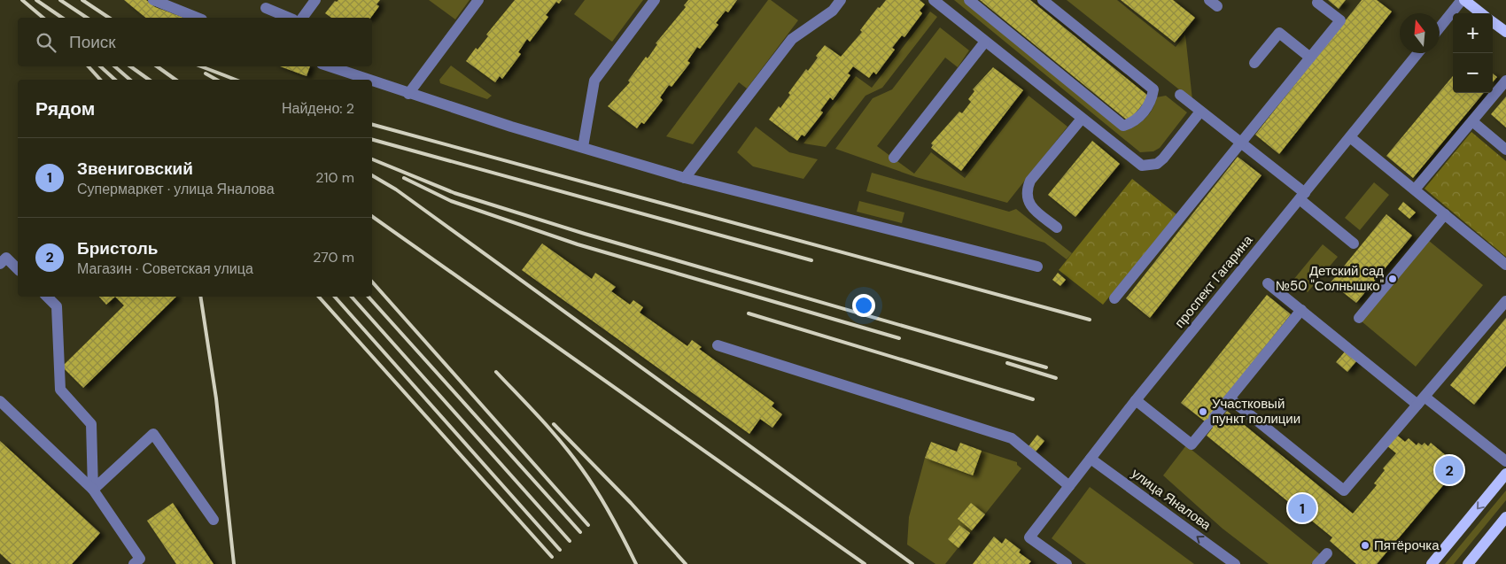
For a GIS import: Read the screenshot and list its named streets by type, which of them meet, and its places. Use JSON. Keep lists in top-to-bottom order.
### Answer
{
  "streets": {
    "street": ["проспект Гагарина", "улица Яналова"]
  },
  "crossings": [
    ["проспект Гагарина", "улица Яналова"]
  ],
  "one_way": ["улица Яналова"],
  "places": ["Детский сад №50 \"Солнышко\"", "Участковый пункт полиции", "Пятёрочка"],
  "north": "top",
  "page": {
    "map_buttons": ["+", "−"],
    "search": "Поиск",
    "heading": ["Рядом", "Найдено: 2"],
    "list": [
      {
        "mark": "1",
        "name": "Звениговский",
        "note": "Супермаркет · улица Яналова",
        "value": "210 m"
      },
      {
        "mark": "2",
        "name": "Бристоль",
        "note": "Магазин · Советская улица",
        "value": "270 m"
      }
    ],
    "pins": ["2", "1"]
  }
}
